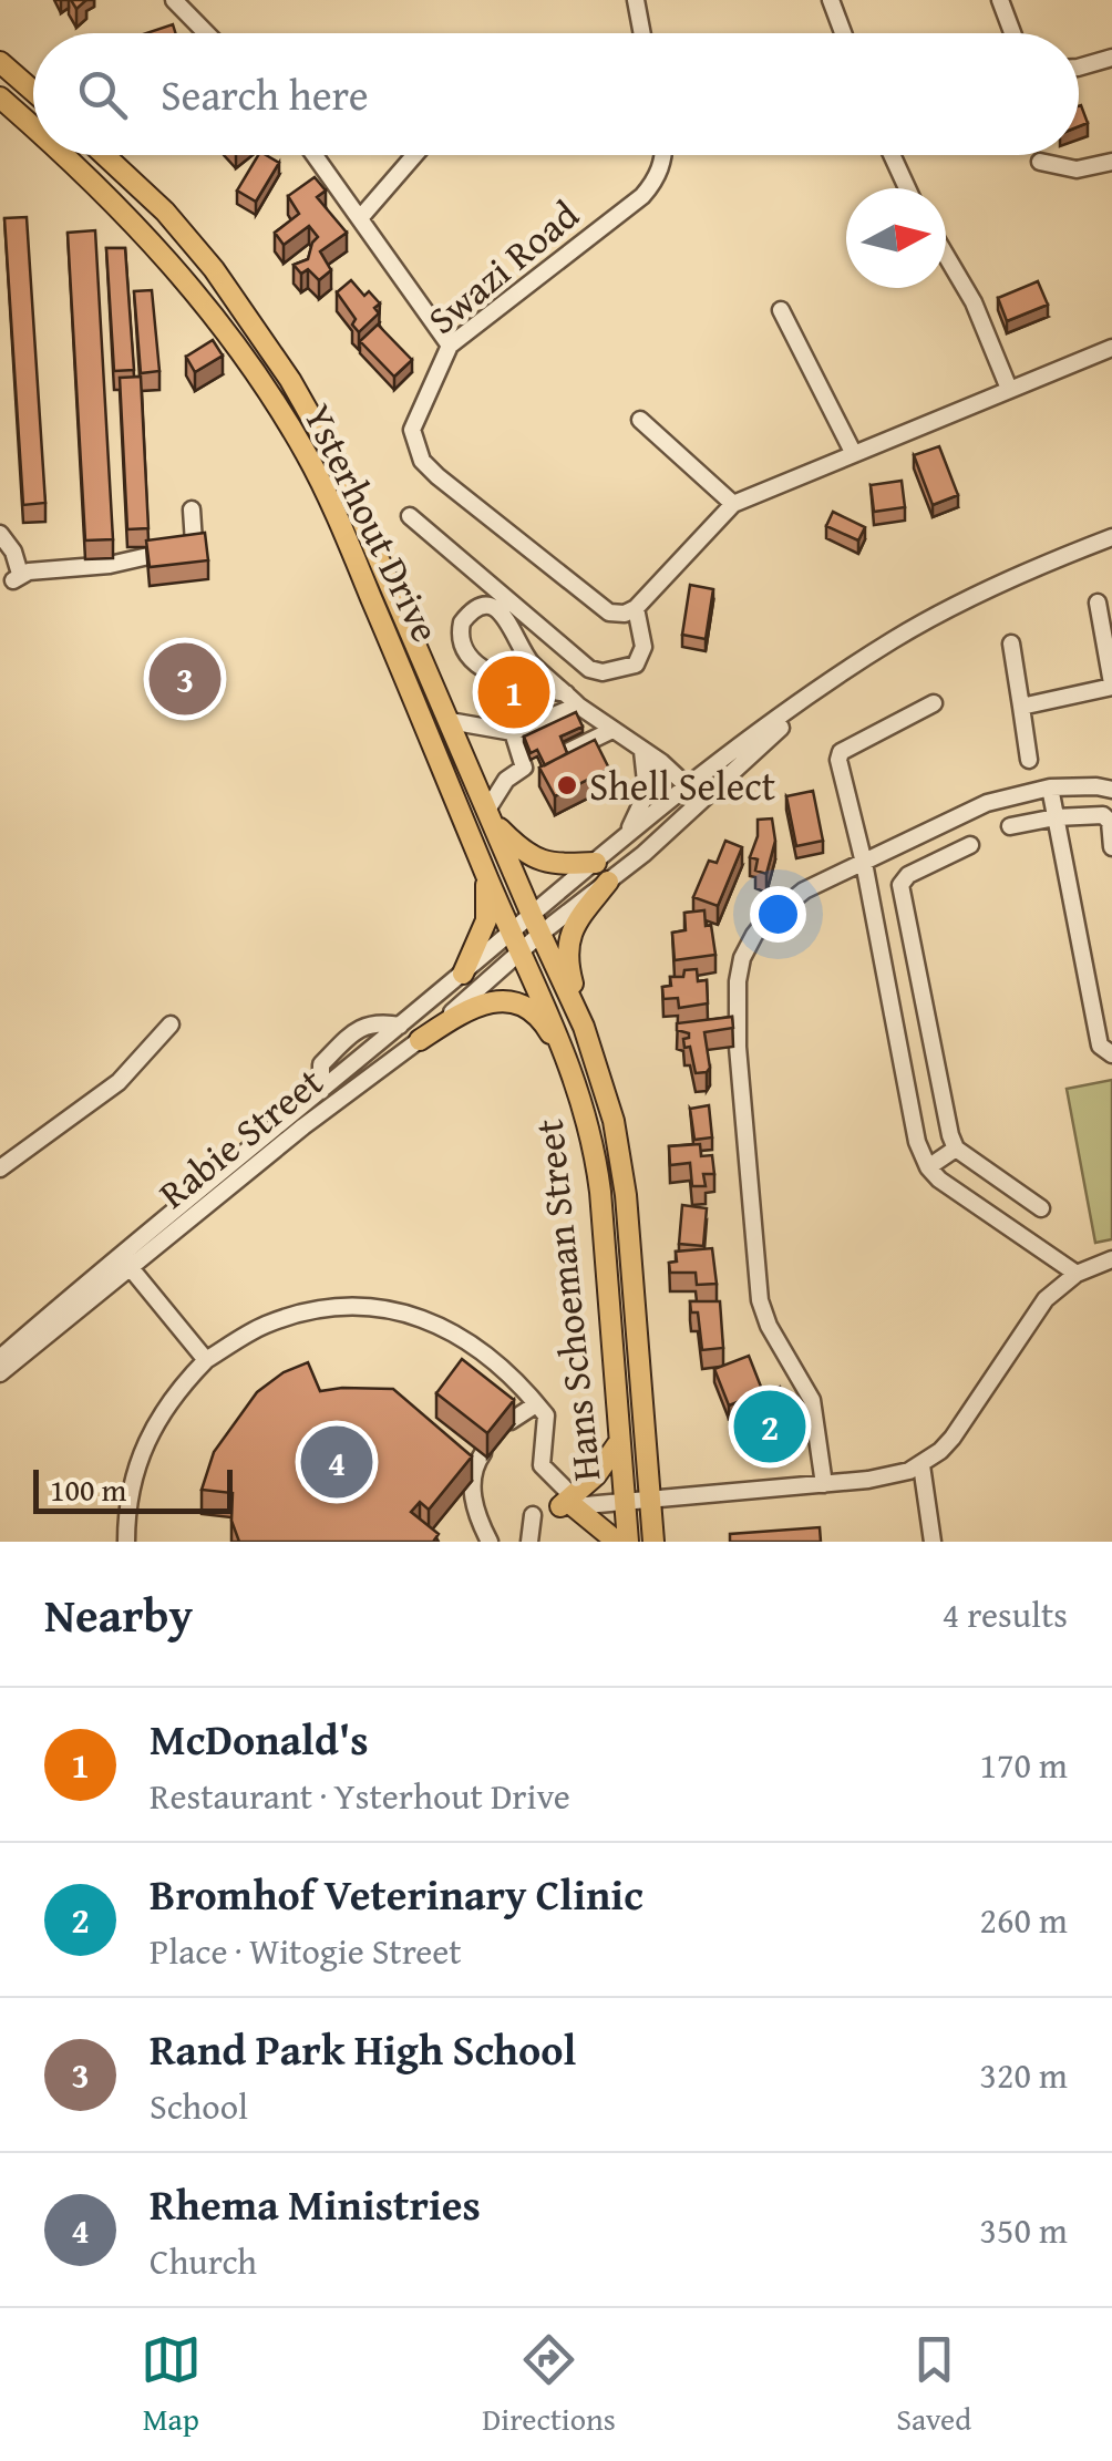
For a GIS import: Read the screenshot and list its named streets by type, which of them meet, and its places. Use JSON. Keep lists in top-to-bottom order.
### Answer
{
  "streets": {
    "main road": ["Ysterhout Drive", "Hans Schoeman Street"],
    "street": ["Swazi Road", "Rabie Street"]
  },
  "crossings": [
    ["Ysterhout Drive", "Rabie Street"],
    ["Ysterhout Drive", "Hans Schoeman Street"],
    ["Rabie Street", "Hans Schoeman Street"]
  ],
  "places": ["Shell Select"],
  "scale_bar": "100 m",
  "north": "right",
  "page": {
    "search": "Search here",
    "pins": [
      "3",
      "1",
      "2",
      "4"
    ],
    "scale": "100 m",
    "heading": ["Nearby", "4 results"],
    "list": [
      {
        "mark": "1",
        "name": "McDonald's",
        "note": "Restaurant · Ysterhout Drive",
        "value": "170 m"
      },
      {
        "mark": "2",
        "name": "Bromhof Veterinary Clinic",
        "note": "Place · Witogie Street",
        "value": "260 m"
      },
      {
        "mark": "3",
        "name": "Rand Park High School",
        "note": "School",
        "value": "320 m"
      },
      {
        "mark": "4",
        "name": "Rhema Ministries",
        "note": "Church",
        "value": "350 m"
      }
    ],
    "nav": ["Map", "Directions", "Saved"]
  }
}
